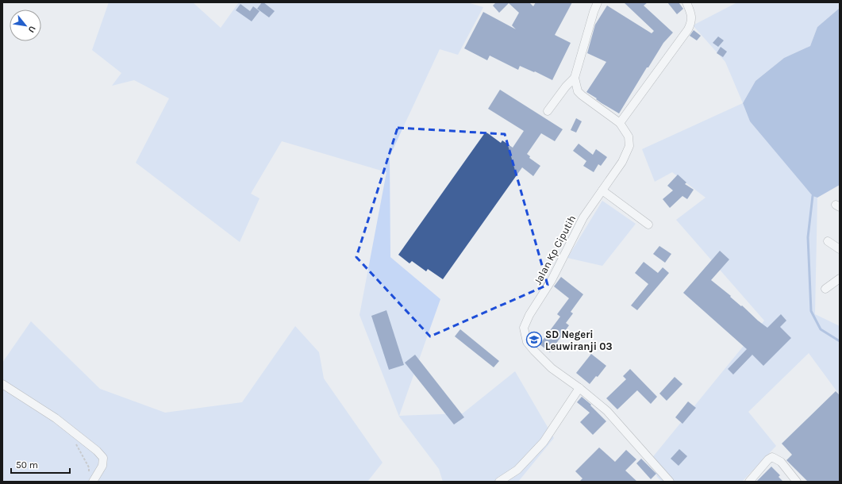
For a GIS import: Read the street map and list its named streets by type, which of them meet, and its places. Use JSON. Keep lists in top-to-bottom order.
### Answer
{
  "streets": {
    "street": ["Jalan Kp Ciputih"]
  },
  "places": {
    "school or university": ["SD Negeri Leuwiranji 03"]
  },
  "scale_bar": "50 m",
  "north": "bottom right"
}
